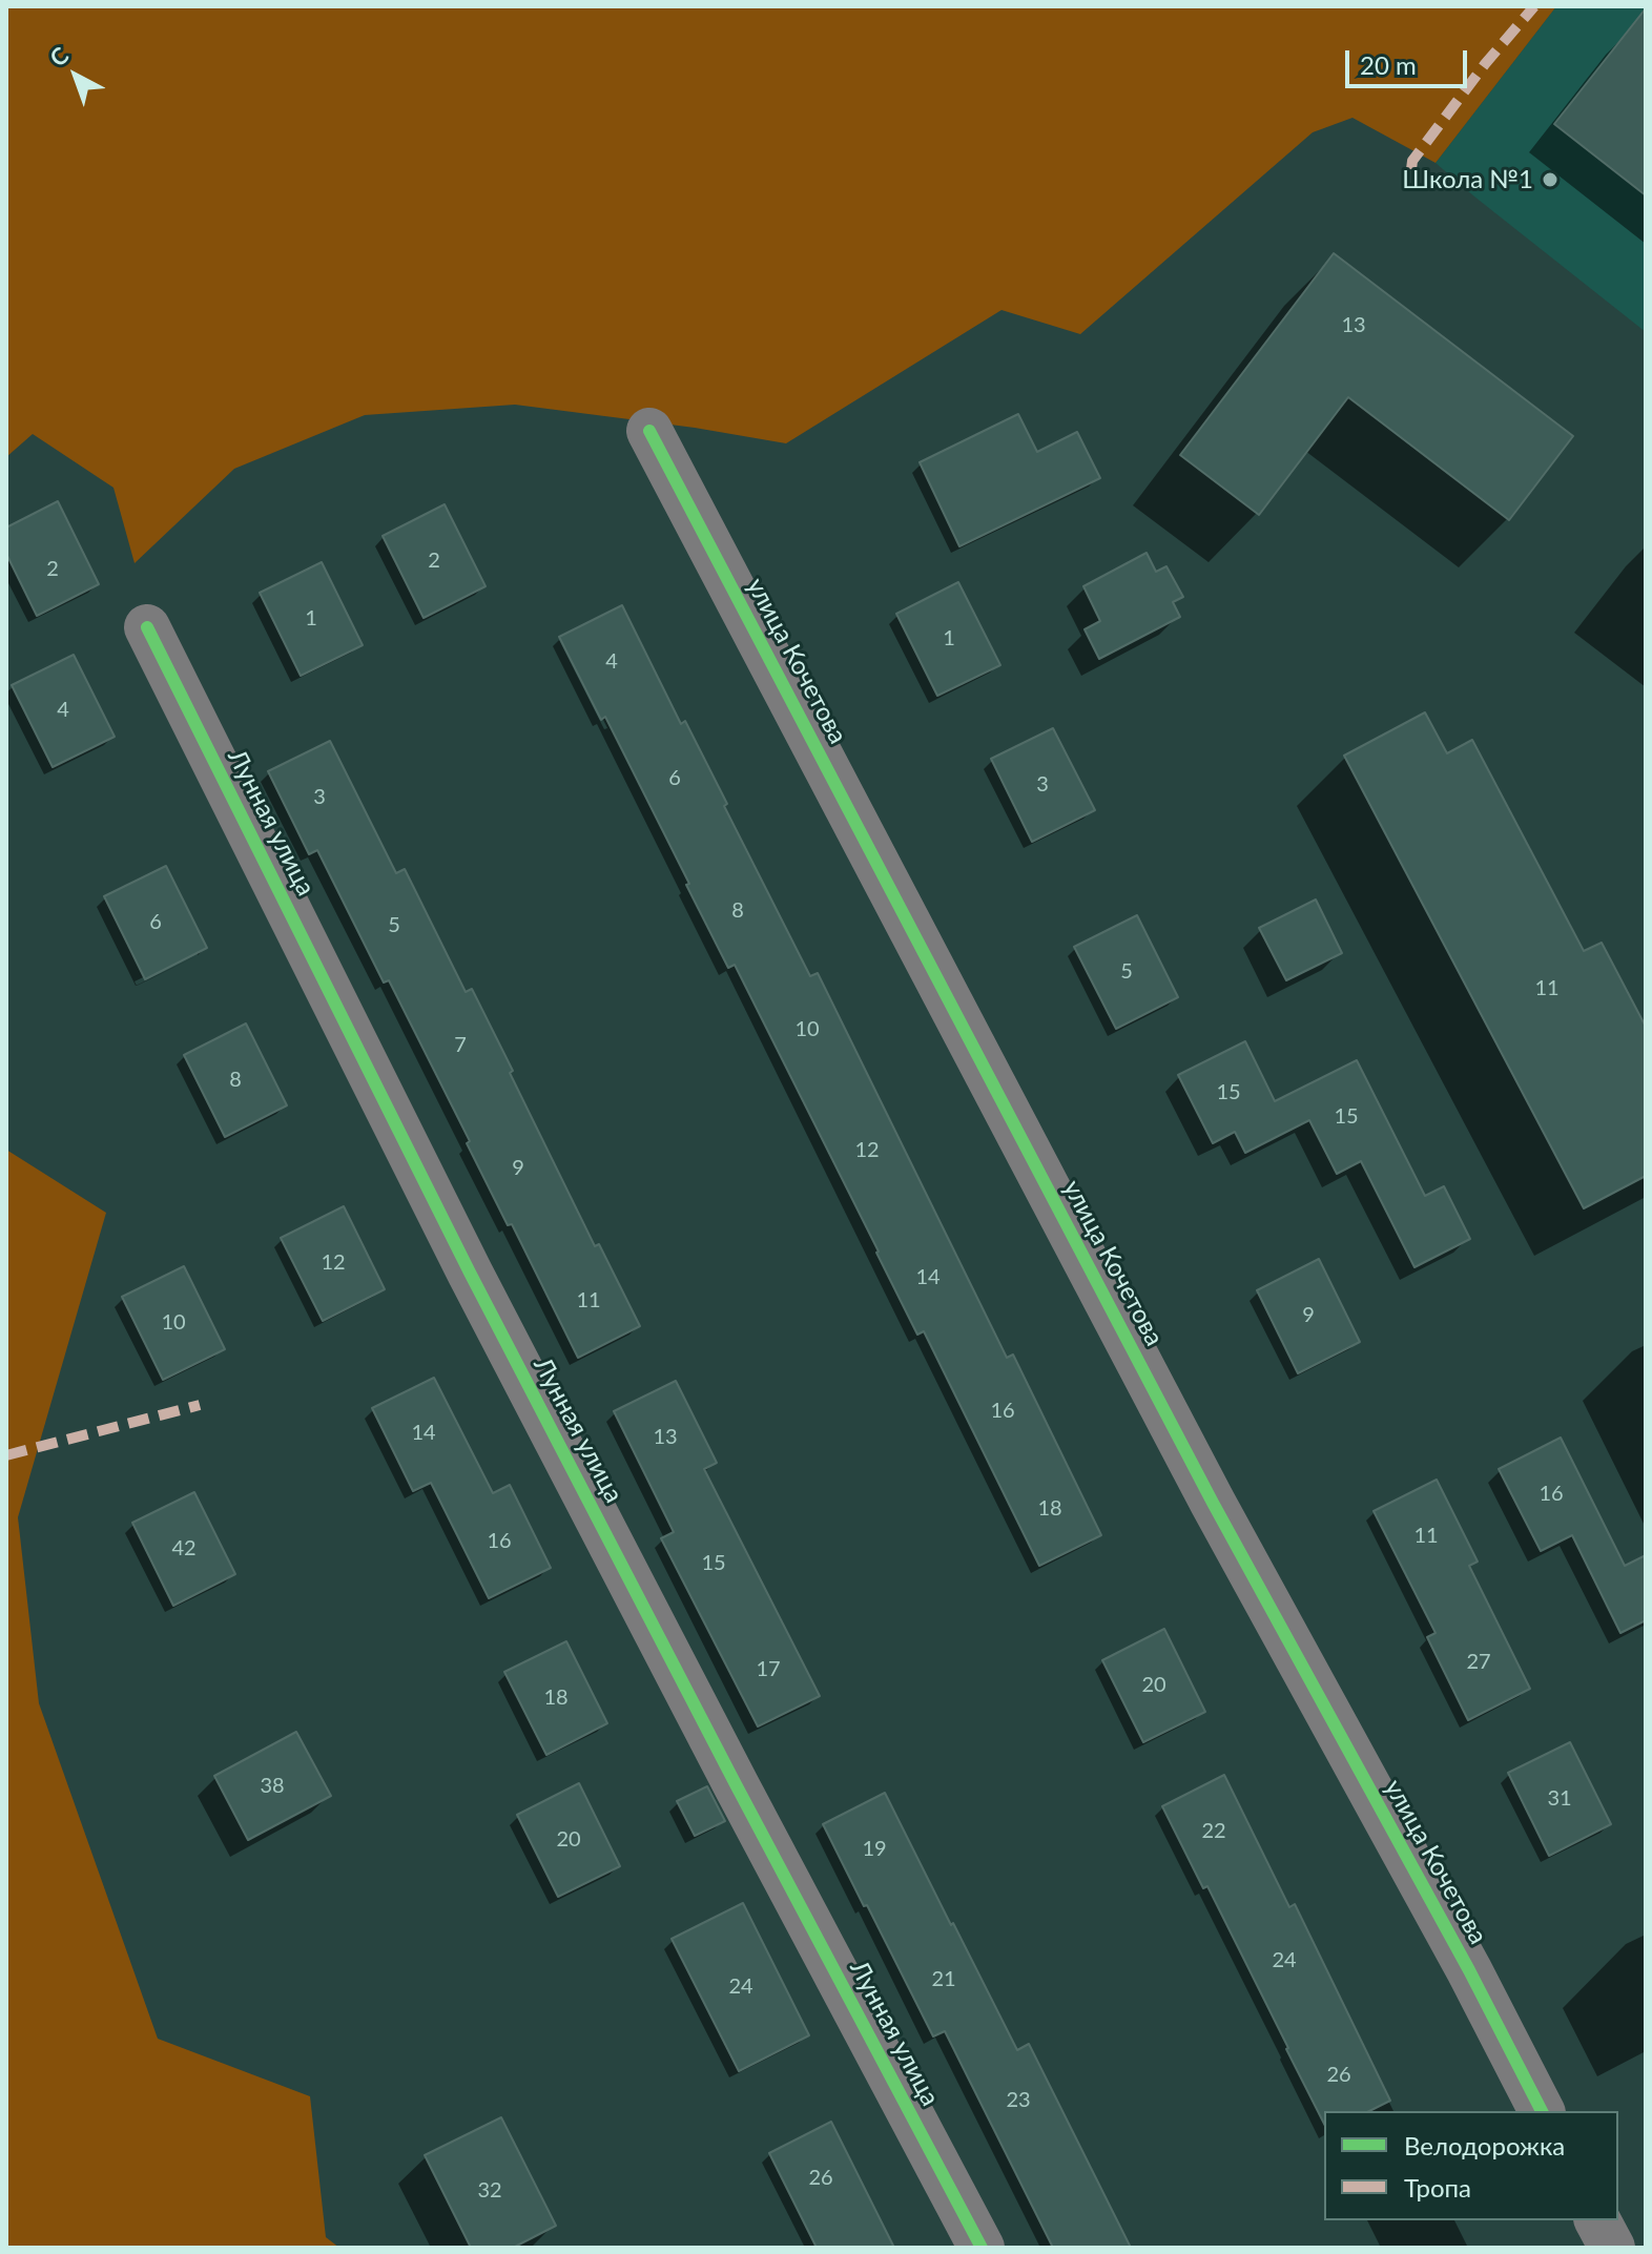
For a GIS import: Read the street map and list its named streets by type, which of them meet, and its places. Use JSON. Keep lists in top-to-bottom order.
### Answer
{
  "streets": {
    "street": ["улица Кочетова", "Лунная улица"]
  },
  "places": ["Школа №1"],
  "house_numbers": [
    "13",
    "2",
    "2",
    "1",
    "1",
    "4",
    "4",
    "6",
    "3",
    "3",
    "8",
    "6",
    "5",
    "5",
    "11",
    "10",
    "7",
    "8",
    "15",
    "15",
    "12",
    "9",
    "12",
    "14",
    "11",
    "9",
    "10",
    "16",
    "14",
    "13",
    "16",
    "18",
    "11",
    "16",
    "42",
    "15",
    "27",
    "17",
    "20",
    "18",
    "38",
    "31",
    "22",
    "20",
    "19",
    "24",
    "21",
    "24",
    "26",
    "23",
    "26",
    "32"
  ],
  "legend": ["Велодорожка", "Тропа"],
  "scale_bar": "20 m",
  "north": "top left"
}
